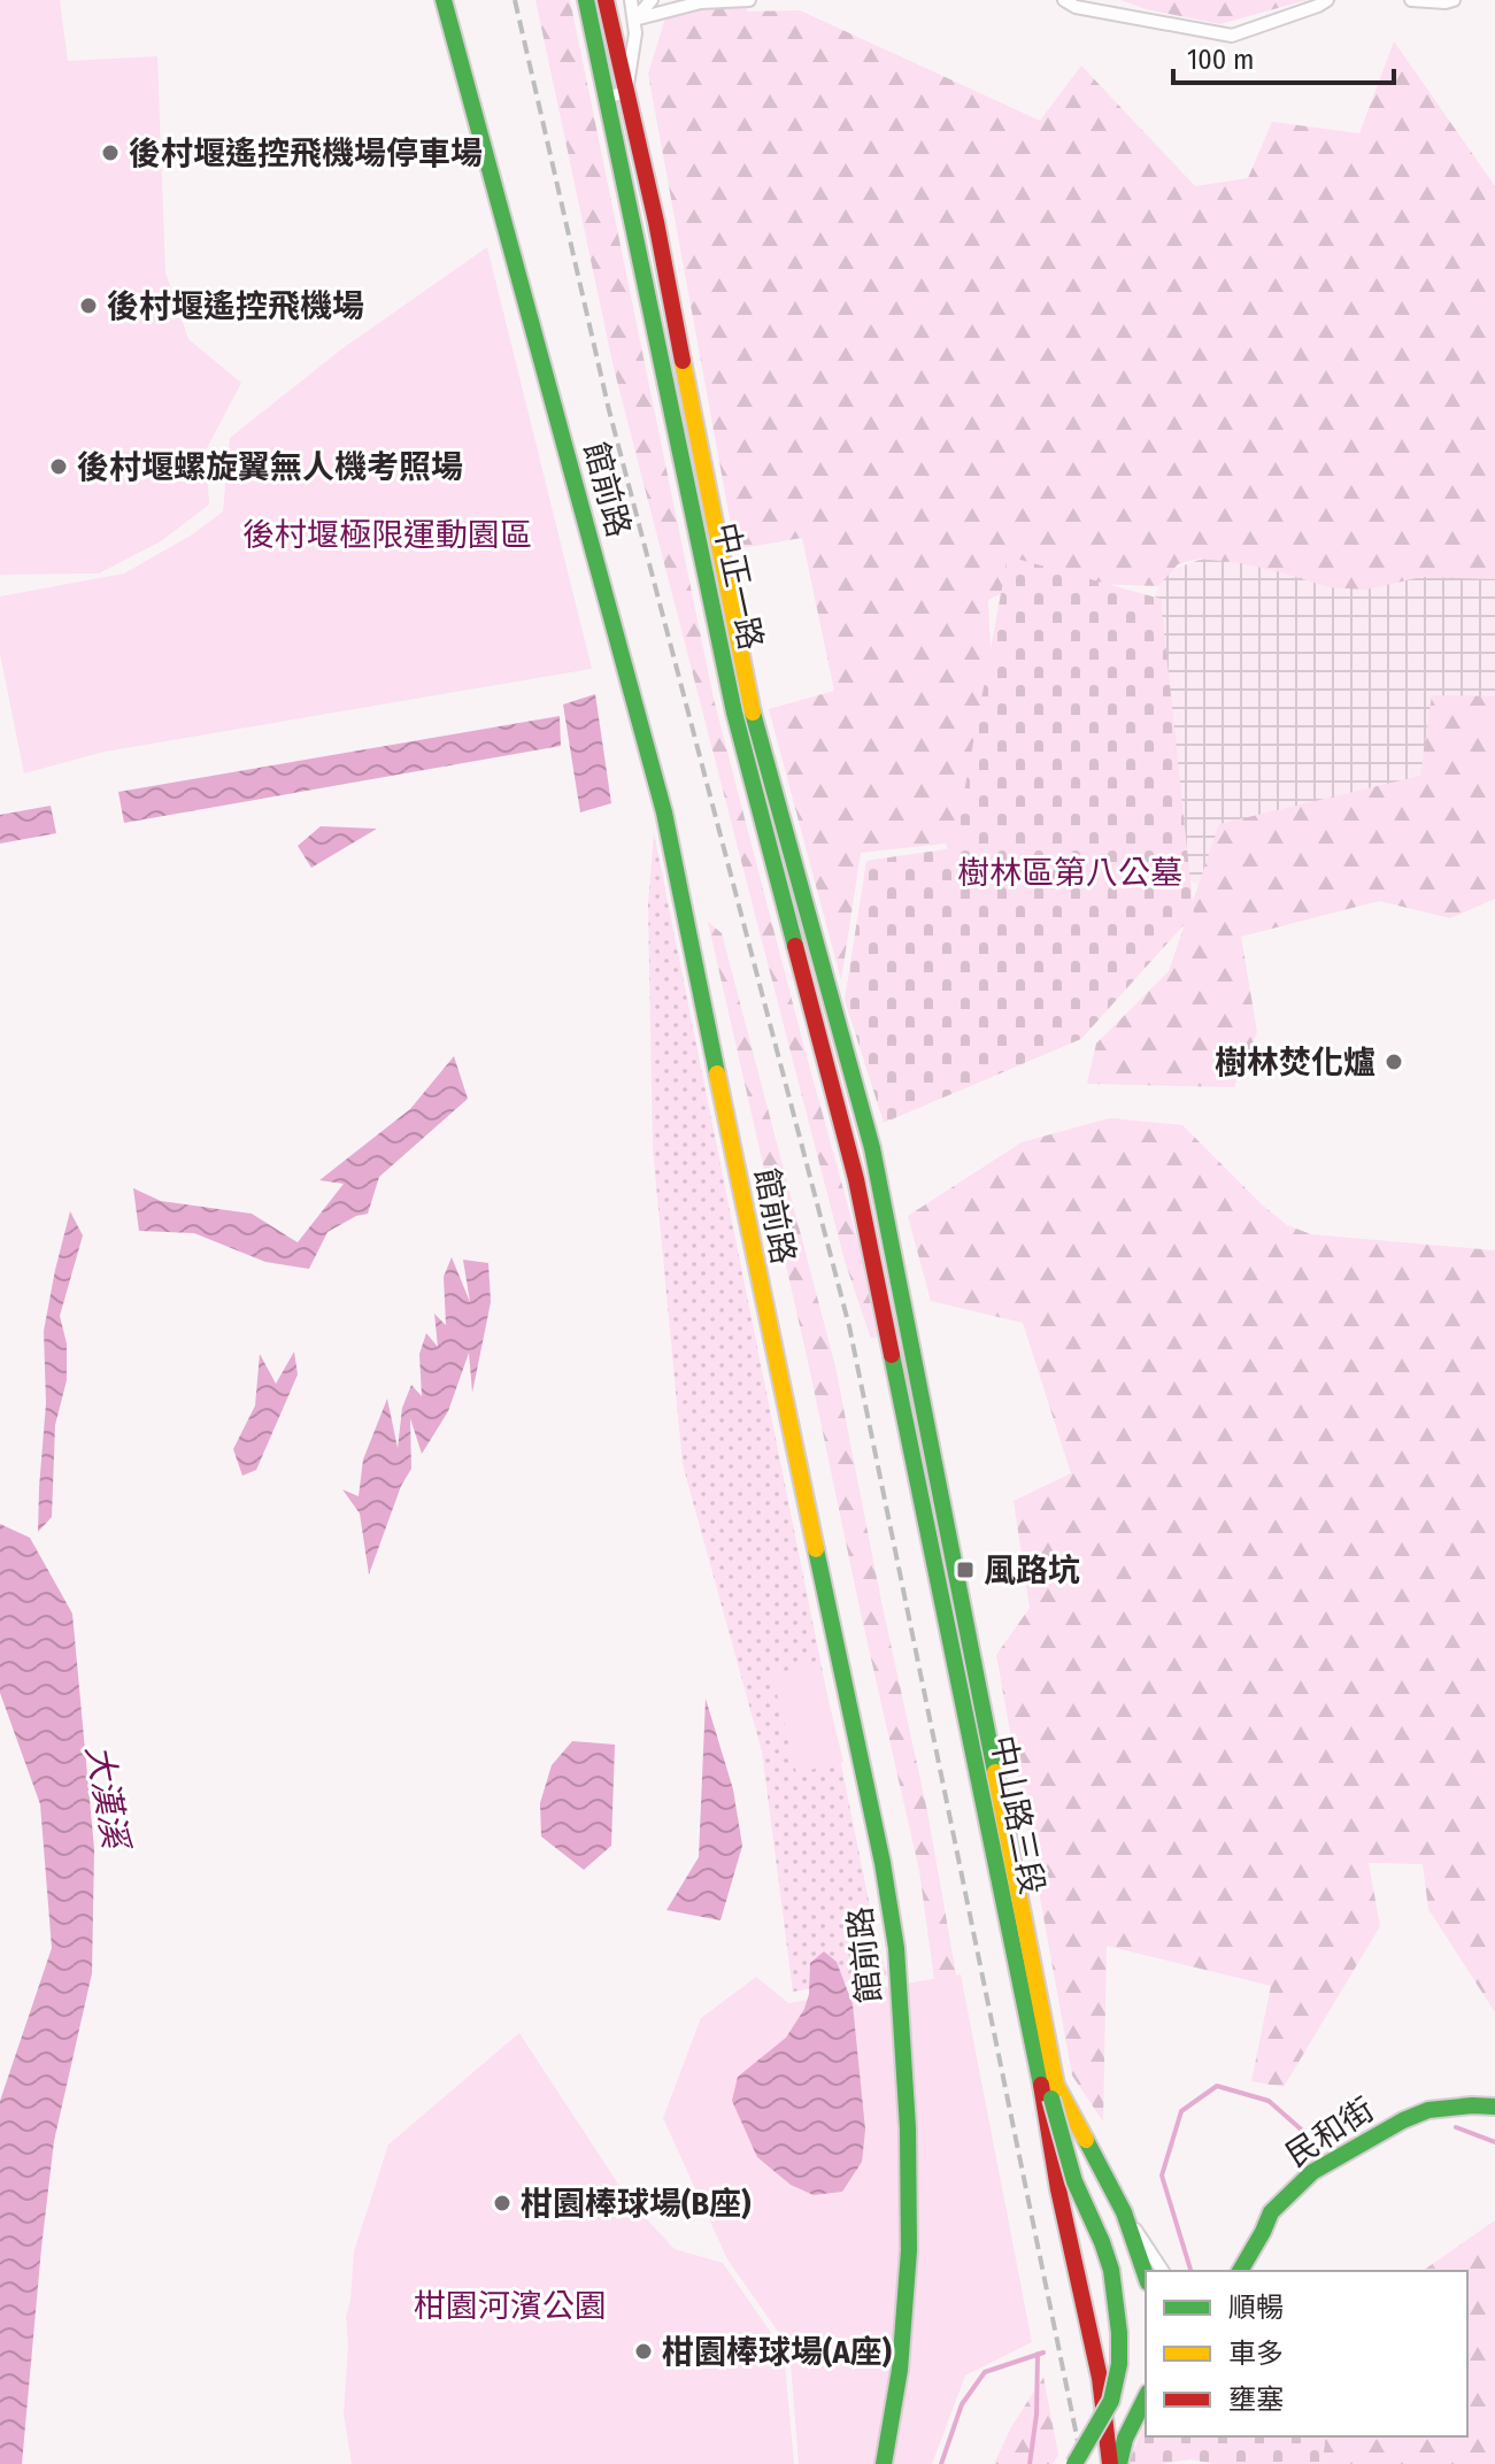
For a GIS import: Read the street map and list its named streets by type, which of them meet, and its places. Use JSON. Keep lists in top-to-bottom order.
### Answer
{
  "streets": {
    "main road": [
      "館前路",
      "中正一路",
      "中山路三段",
      "民和街"
    ]
  },
  "crossings": [
    ["中正一路", "中山路三段"]
  ],
  "water": ["大漢溪"],
  "parks": ["後村堰極限運動園區", "樹林區第八公墓", "柑園河濱公園"],
  "places": {
    "other": [
      "後村堰遙控飛機場停車場",
      "後村堰遙控飛機場",
      "後村堰螺旋翼無人機考照場",
      "樹林焚化爐",
      "柑園棒球場(B座)",
      "柑園棒球場(A座)"
    ],
    "transit": ["風路坑"]
  },
  "legend": ["順暢", "車多", "壅塞"],
  "scale_bar": "100 m"
}
